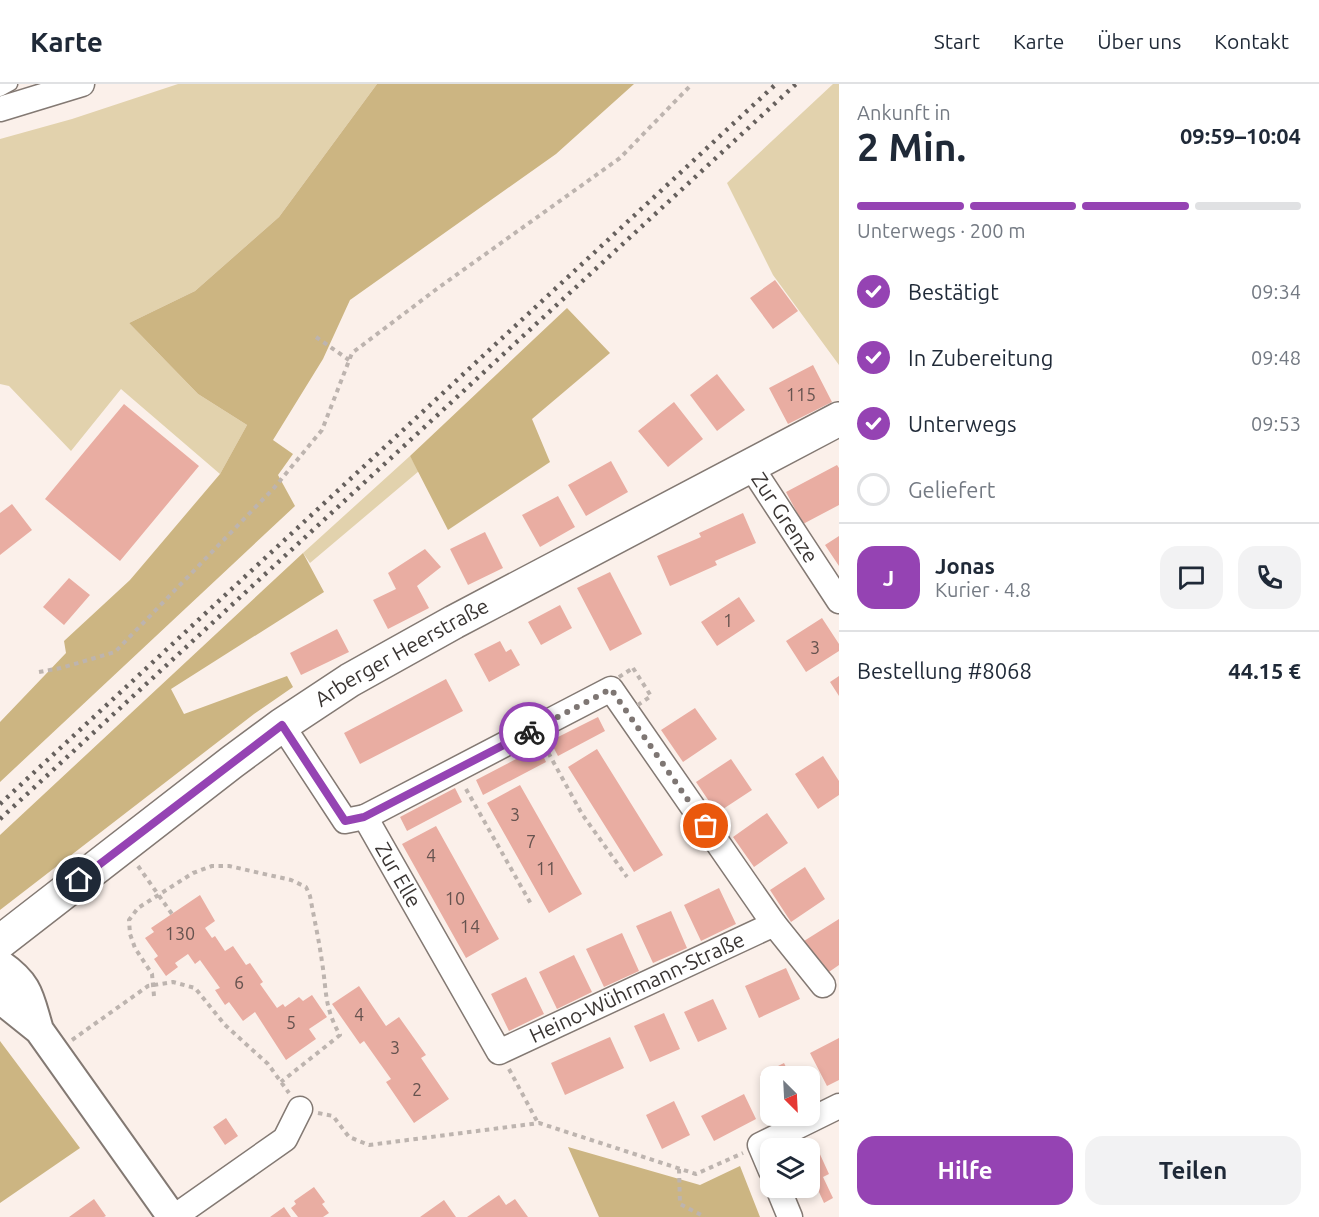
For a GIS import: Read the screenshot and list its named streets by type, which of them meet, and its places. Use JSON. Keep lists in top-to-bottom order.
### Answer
{
  "streets": {
    "main road": ["Arberger Heerstraße"],
    "street": ["Zur Grenze", "Zur Elle", "Heino-Wührmann-Straße"]
  },
  "crossings": [
    ["Zur Grenze", "Arberger Heerstraße"],
    ["Zur Elle", "Heino-Wührmann-Straße"]
  ],
  "house_numbers": [
    "115",
    "1",
    "3",
    "3",
    "7",
    "4",
    "11",
    "10",
    "14",
    "130",
    "6",
    "4",
    "5",
    "3",
    "2"
  ],
  "north": "bottom right",
  "page": {
    "header": "Karte",
    "nav": [
      "Start",
      "Karte",
      "Über uns",
      "Kontakt"
    ],
    "heading": ["2 Min.", "Ankunft in", "09:59–10:04"],
    "panel": [
      "Jonas",
      "Kurier · 4.8",
      "Bestellung #8068",
      "44.15 €"
    ],
    "bar": "Unterwegs · 200 m",
    "list": [
      ["Bestätigt", "09:34"],
      ["In Zubereitung", "09:48"],
      ["Unterwegs", "09:53"],
      "Geliefert"
    ],
    "round": "J",
    "buttons": ["Hilfe", "Teilen"]
  }
}
